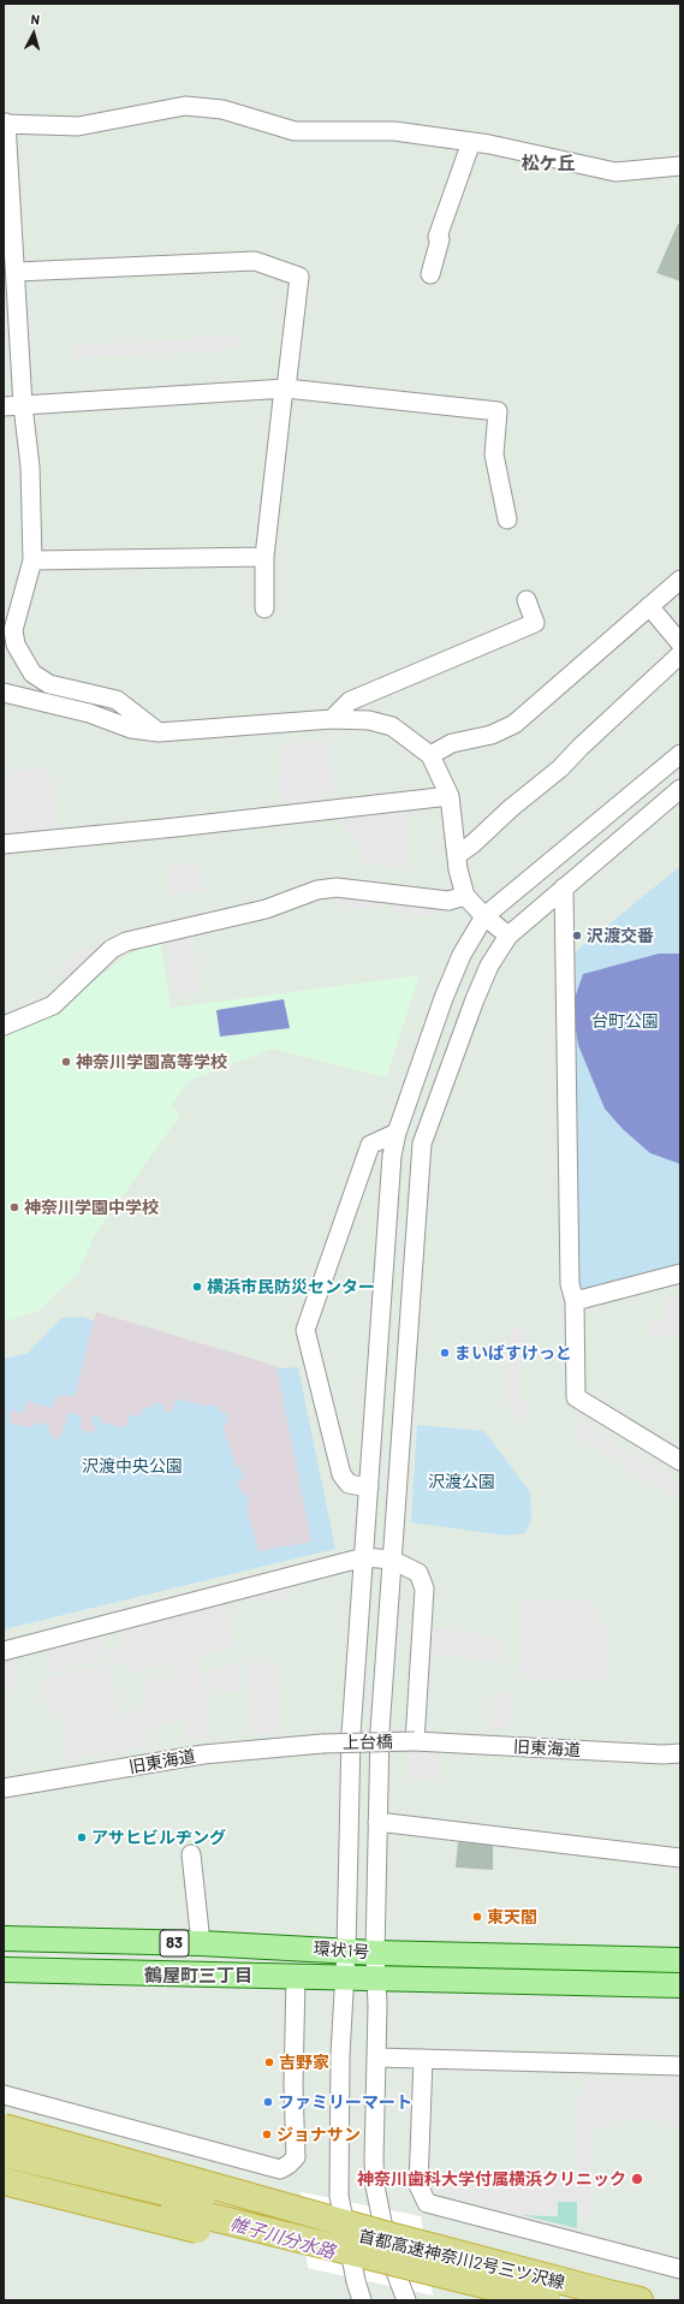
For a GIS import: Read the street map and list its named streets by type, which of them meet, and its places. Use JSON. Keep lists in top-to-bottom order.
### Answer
{
  "streets": {
    "highway": ["首都高速神奈川2号三ツ沢線"],
    "main road": ["83", "環状1号"],
    "street": ["上台橋", "旧東海道"]
  },
  "crossings": [
    ["上台橋", "旧東海道"]
  ],
  "districts": ["松ケ丘", "鶴屋町三丁目"],
  "water": ["帷子川分水路"],
  "parks": ["台町公園", "沢渡中央公園", "沢渡公園"],
  "places": [
    "沢渡交番",
    "神奈川学園高等学校",
    "神奈川学園中学校",
    "横浜市民防災センター",
    "まいばすけっと",
    "アサヒビルヂング",
    "東天閣",
    "吉野家",
    "ファミリーマート",
    "ジョナサン",
    "神奈川歯科大学付属横浜クリニック"
  ],
  "north": "top"
}
